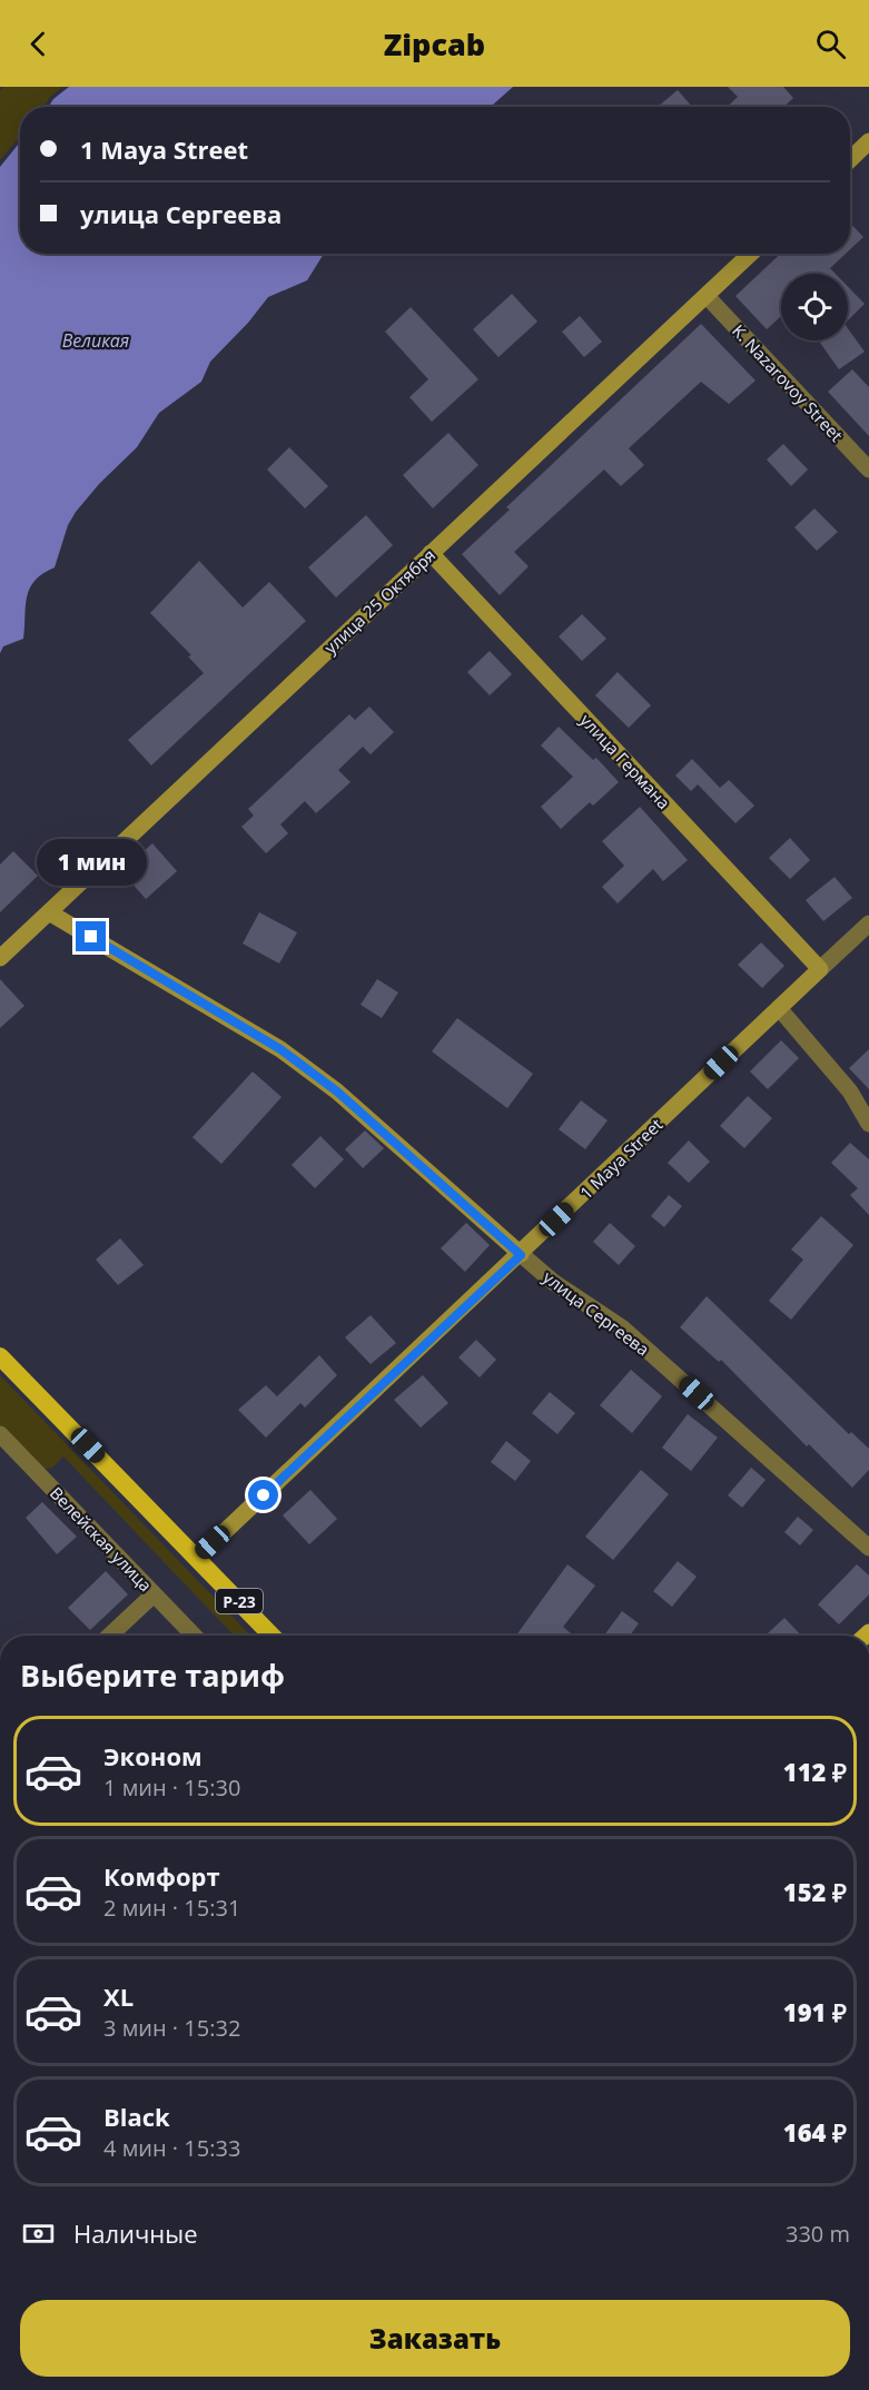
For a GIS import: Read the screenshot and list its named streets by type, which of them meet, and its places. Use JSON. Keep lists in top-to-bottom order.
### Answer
{
  "streets": {
    "highway": ["Р-23"],
    "main road": [
      "улица 25 Октября",
      "улица Германа",
      "1 Maya Street",
      "улица Сергеева"
    ],
    "street": ["K. Nazarovoy Street", "Велейская улица"]
  },
  "crossings": [
    ["K. Nazarovoy Street", "улица 25 Октября"],
    ["улица 25 Октября", "улица Германа"],
    ["улица 25 Октября", "улица Сергеева"],
    ["улица Германа", "1 Maya Street"],
    ["1 Maya Street", "улица Сергеева"],
    ["1 Maya Street", "Р-23"]
  ],
  "water": ["Великая"],
  "page": {
    "header": "Zipcab",
    "banner": ["1 Maya Street", "улица Сергеева"],
    "bubble": "1 мин",
    "heading": "Выберите тариф",
    "list": [
      {
        "name": "Эконом",
        "note": "1 мин · 15:30",
        "value": "112 ₽"
      },
      {
        "name": "Комфорт",
        "note": "2 мин · 15:31",
        "value": "152 ₽"
      },
      {
        "name": "XL",
        "note": "3 мин · 15:32",
        "value": "191 ₽"
      },
      {
        "name": "Black",
        "note": "4 мин · 15:33",
        "value": "164 ₽"
      }
    ],
    "pay": ["Наличные", "330 m"],
    "buttons": "Заказать"
  }
}
